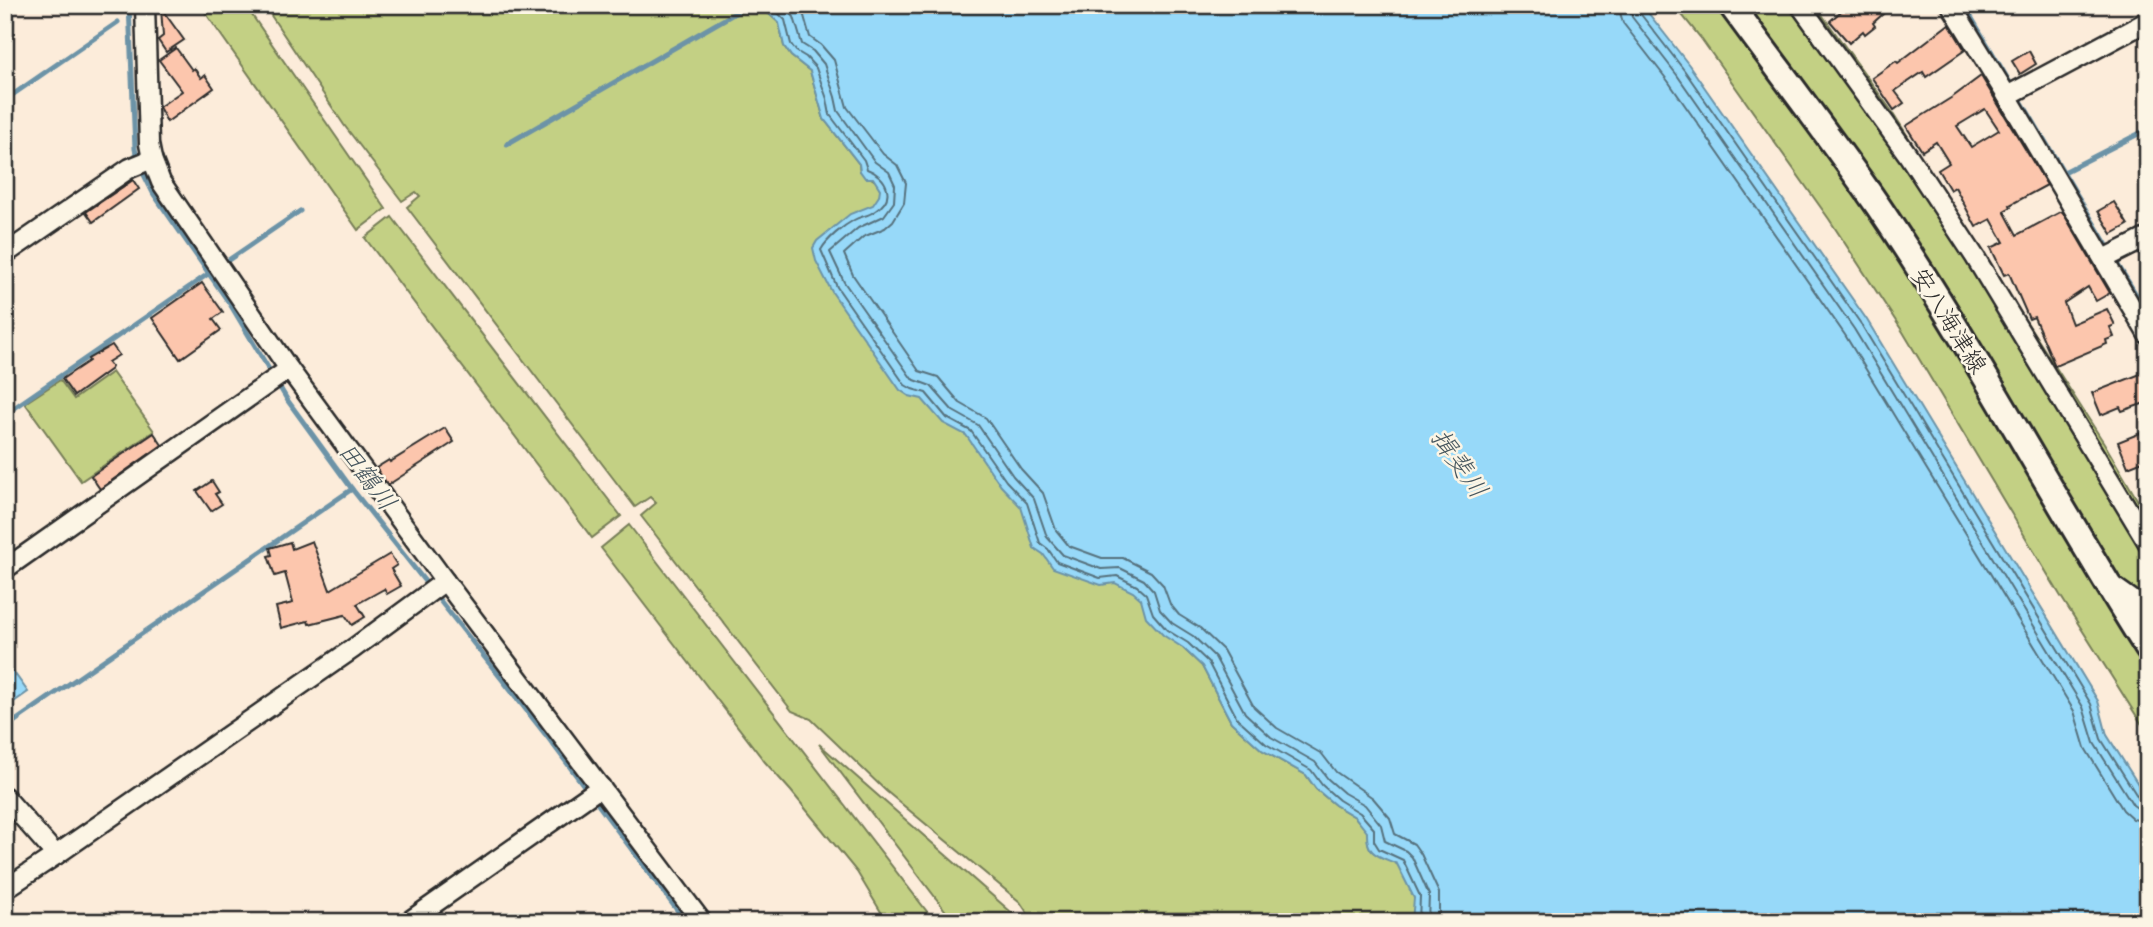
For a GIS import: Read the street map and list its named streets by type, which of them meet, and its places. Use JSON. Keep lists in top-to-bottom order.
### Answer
{
  "streets": {
    "main road": ["安八海津線"]
  },
  "water": ["揖斐川", "田鶴川"]
}
